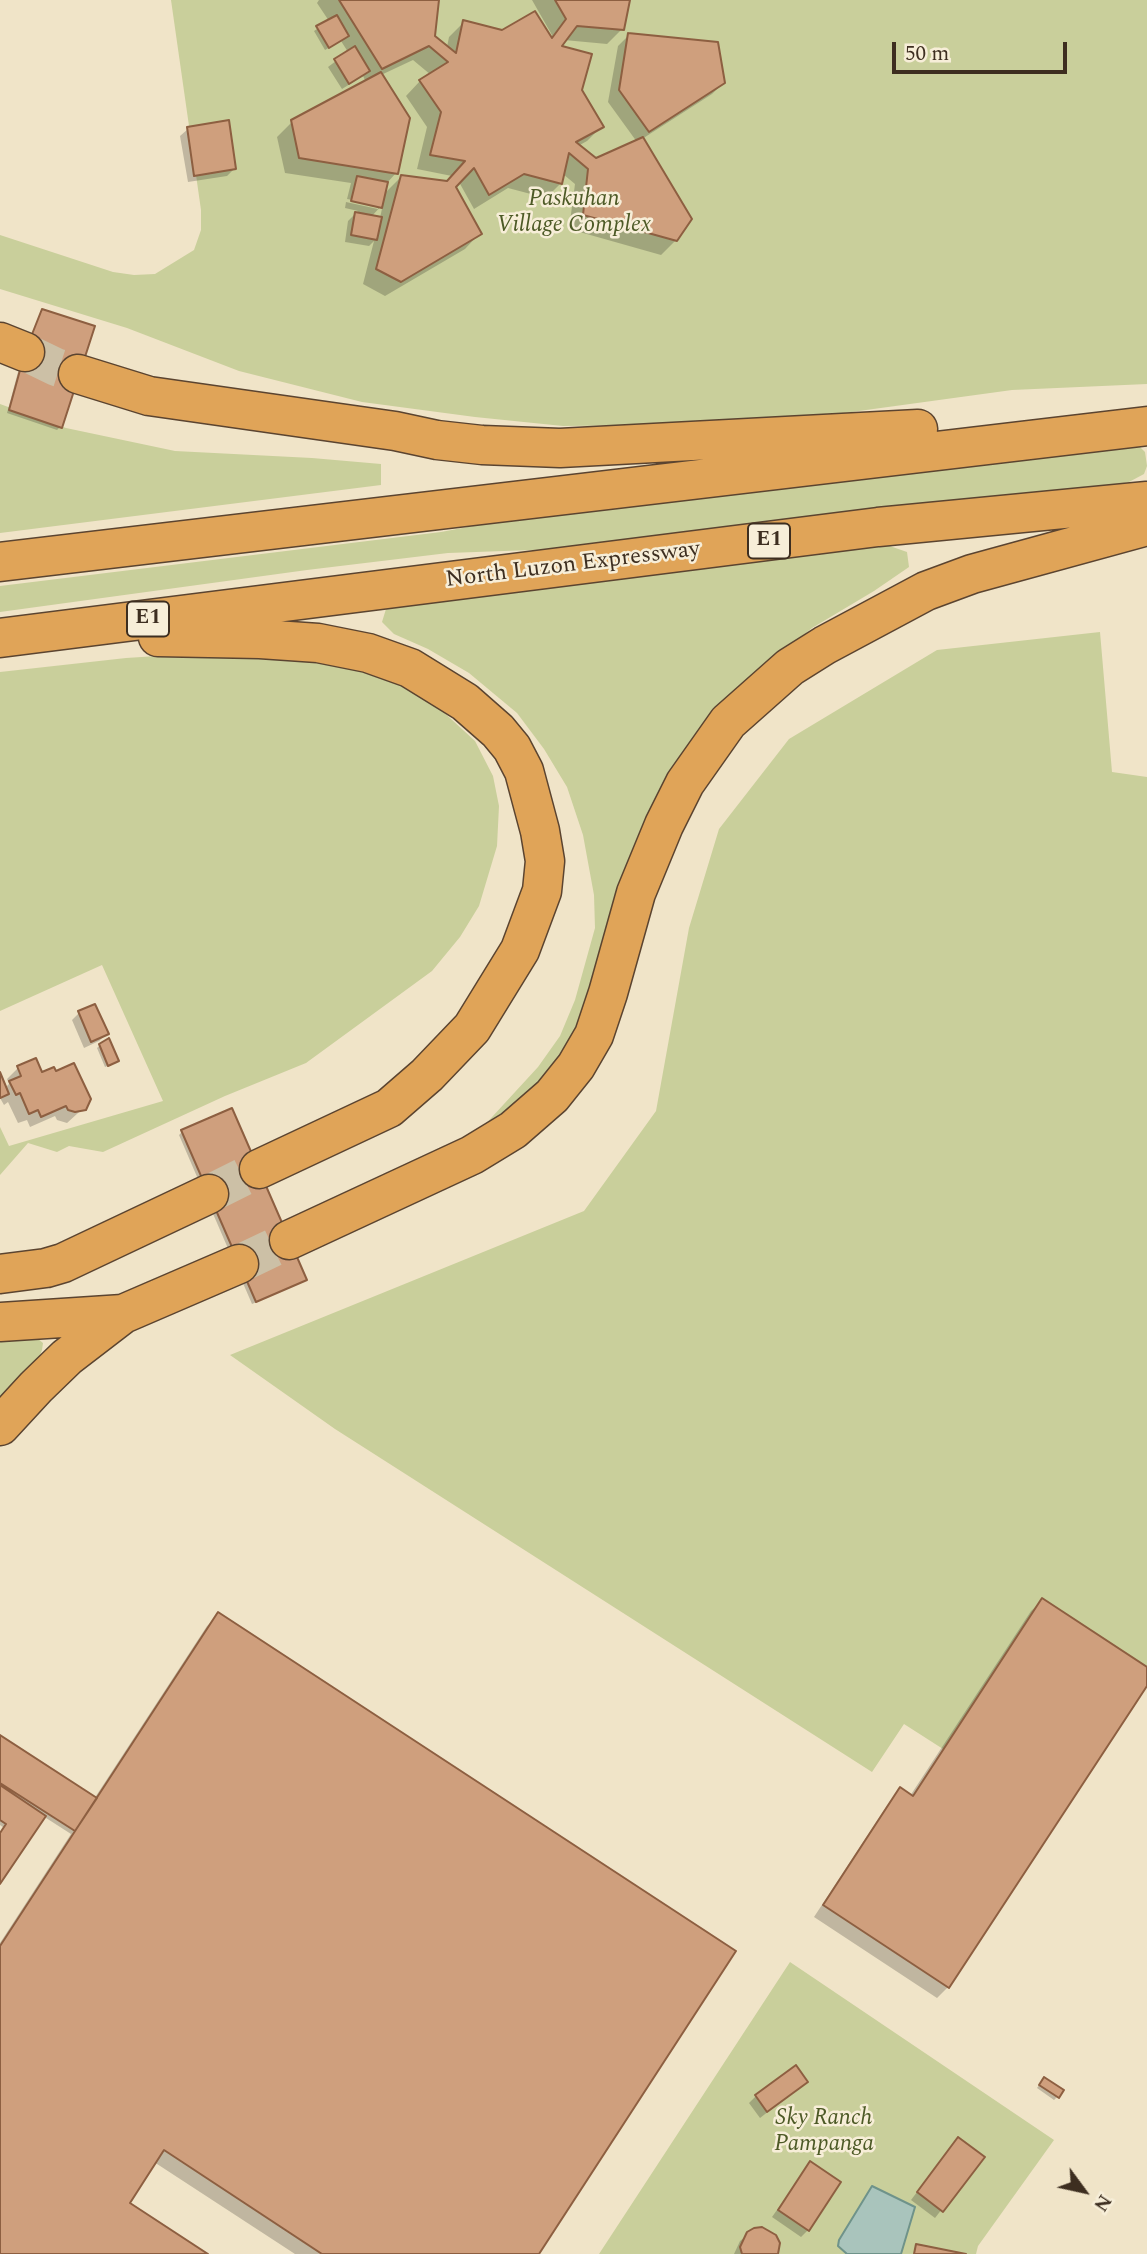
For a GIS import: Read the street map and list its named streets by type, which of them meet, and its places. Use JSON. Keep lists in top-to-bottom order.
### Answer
{
  "streets": {
    "highway": ["E1", "North Luzon Expressway"]
  },
  "parks": ["Paskuhan Village Complex", "Sky Ranch Pampanga"],
  "scale_bar": "50 m",
  "north": "bottom right"
}
